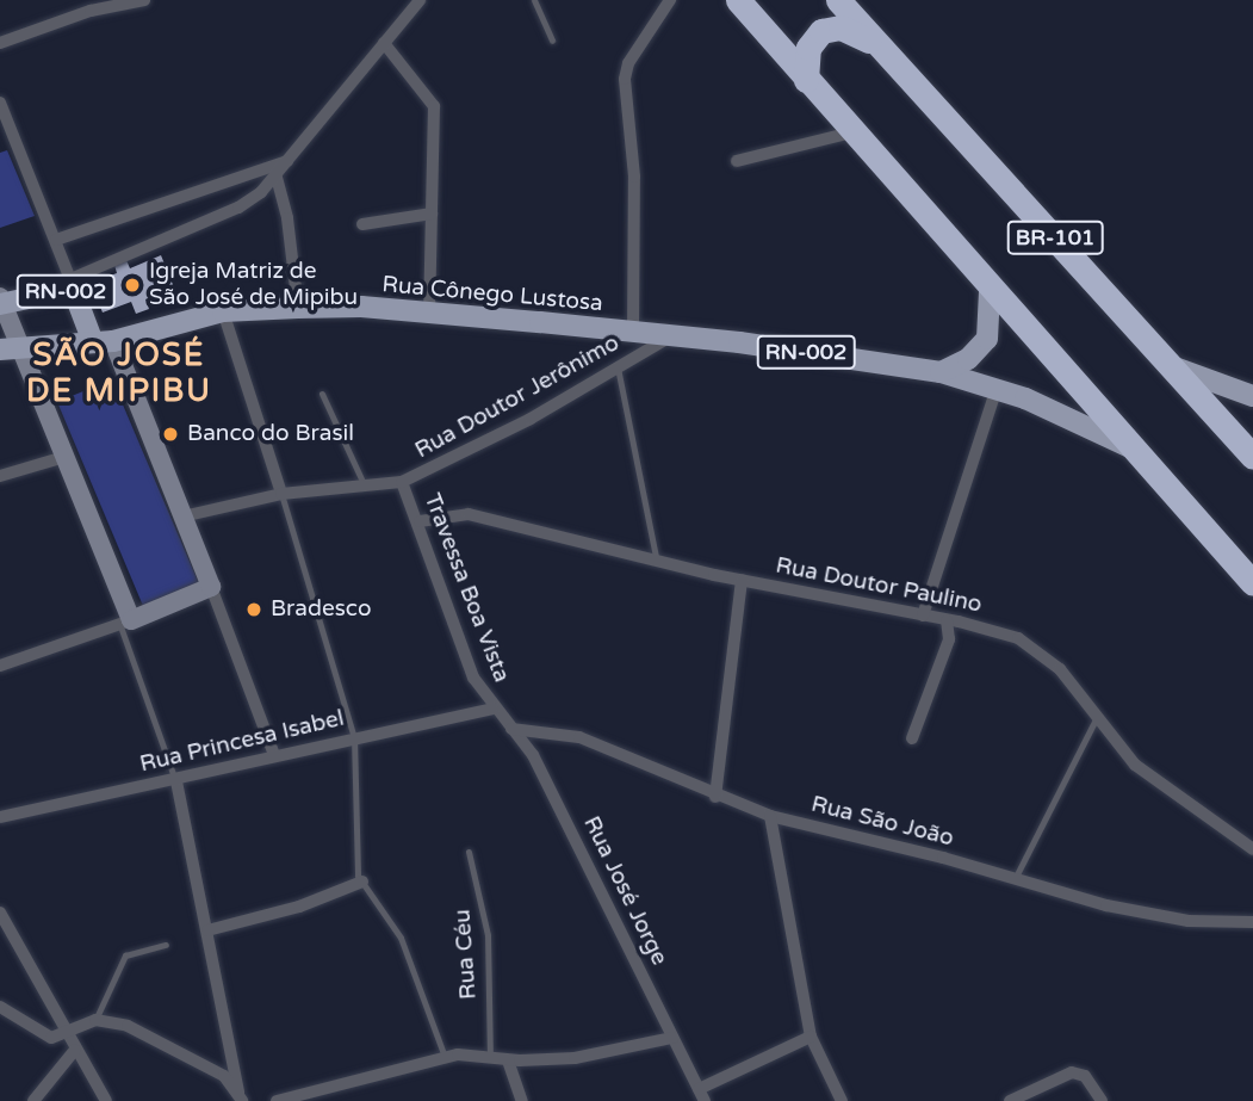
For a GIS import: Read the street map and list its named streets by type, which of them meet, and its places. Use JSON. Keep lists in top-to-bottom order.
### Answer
{
  "streets": {
    "highway": ["BR-101"],
    "main road": ["RN-002", "Rua Cônego Lustosa"],
    "street": [
      "Rua Doutor Jerônimo",
      "Rua Doutor Paulino",
      "Travessa Boa Vista",
      "Rua Princesa Isabel",
      "Rua São João",
      "Rua José Jorge"
    ],
    "lane": ["Rua Céu"]
  },
  "crossings": [
    ["RN-002", "Rua Cônego Lustosa"],
    ["RN-002", "Rua Doutor Jerônimo"],
    ["Rua Cônego Lustosa", "Rua Doutor Jerônimo"],
    ["Rua Doutor Jerônimo", "Travessa Boa Vista"],
    ["Rua Doutor Paulino", "Travessa Boa Vista"],
    ["Travessa Boa Vista", "Rua Princesa Isabel"],
    ["Travessa Boa Vista", "Rua José Jorge"],
    ["Rua Princesa Isabel", "Rua José Jorge"],
    ["Rua São João", "Rua José Jorge"]
  ],
  "districts": ["SÃO JOSÉ DE MIPIBU"],
  "places": ["Igreja Matriz de São José de Mipibu", "Banco do Brasil", "Bradesco"]
}
